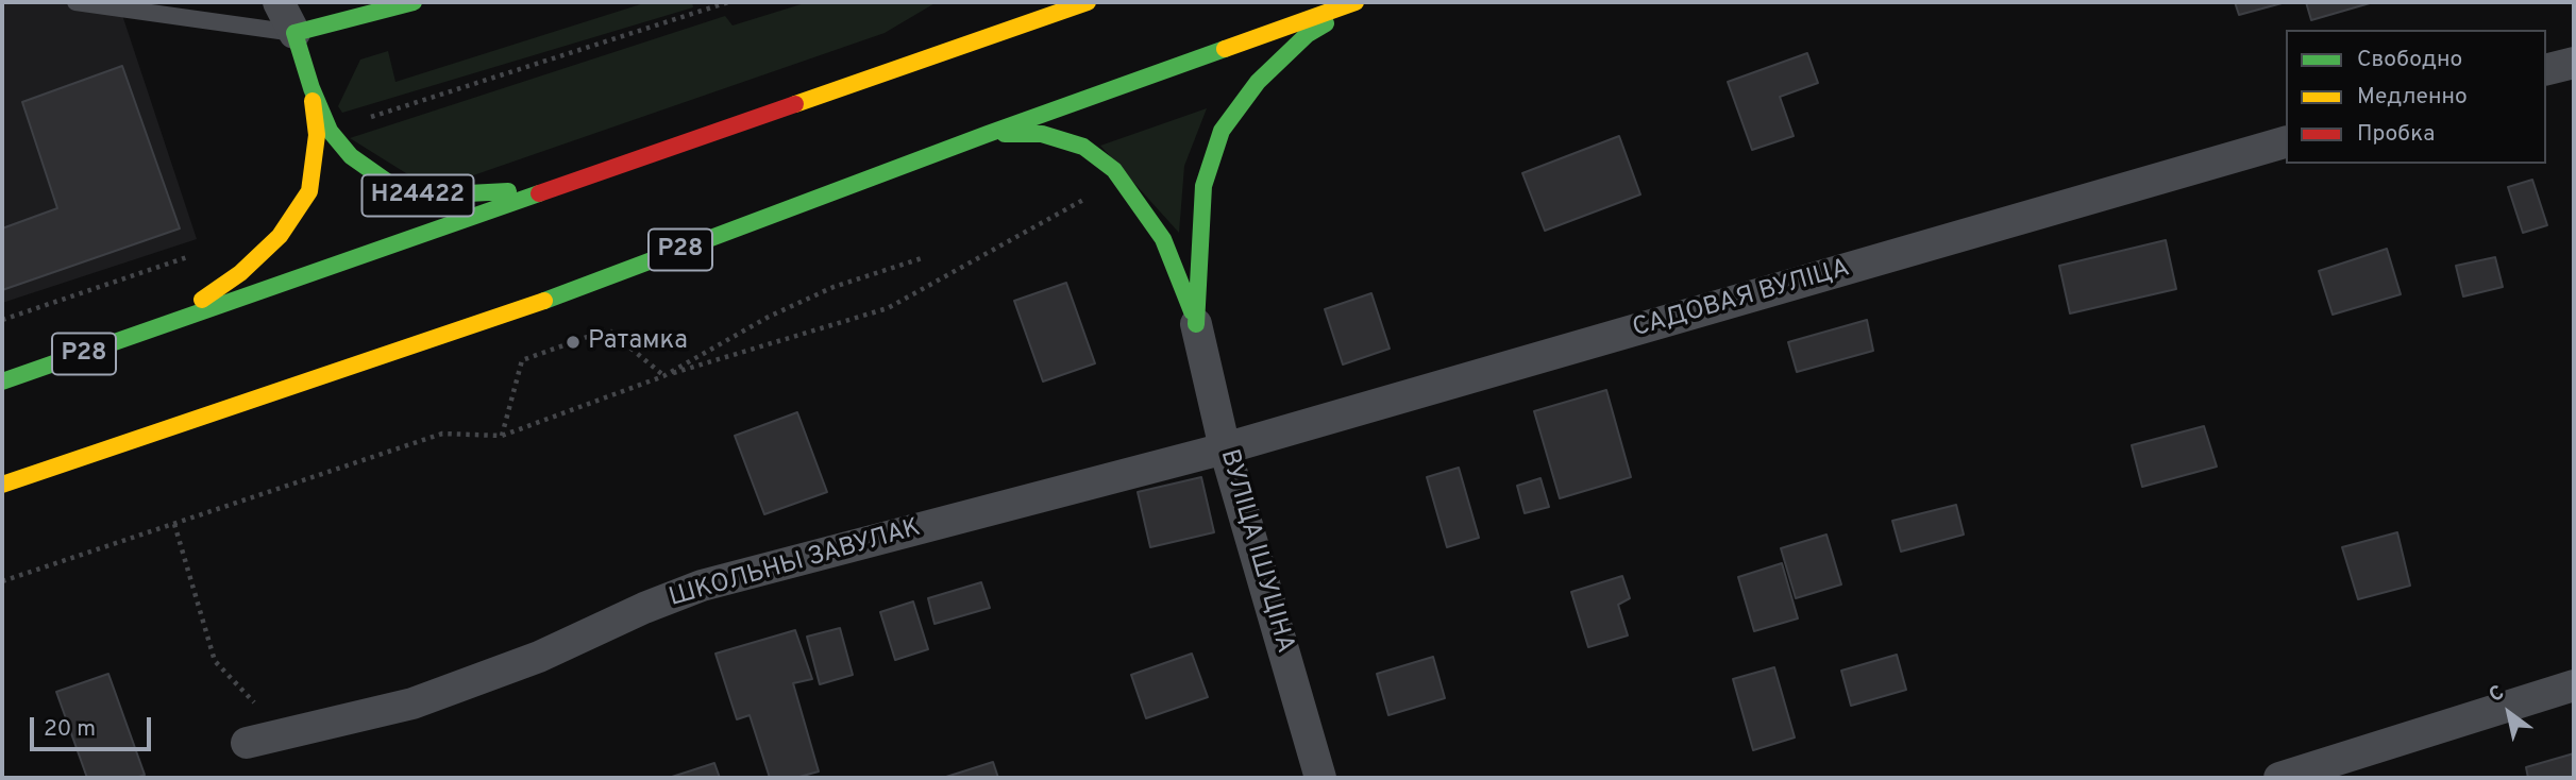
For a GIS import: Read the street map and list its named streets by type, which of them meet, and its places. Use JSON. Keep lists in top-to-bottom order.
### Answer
{
  "streets": {
    "main road": ["Н24422", "Р28"],
    "street": ["САДОВАЯ ВУЛІЦА", "ВУЛІЦА ІШУЦІНА", "ШКОЛЬНЫ ЗАВУЛАК"]
  },
  "crossings": [
    ["Н24422", "Р28"],
    ["САДОВАЯ ВУЛІЦА", "ВУЛІЦА ІШУЦІНА"],
    ["САДОВАЯ ВУЛІЦА", "ШКОЛЬНЫ ЗАВУЛАК"],
    ["ВУЛІЦА ІШУЦІНА", "ШКОЛЬНЫ ЗАВУЛАК"]
  ],
  "places": ["Ратамка"],
  "legend": ["Свободно", "Медленно", "Пробка"],
  "scale_bar": "20 m",
  "north": "top left"
}
